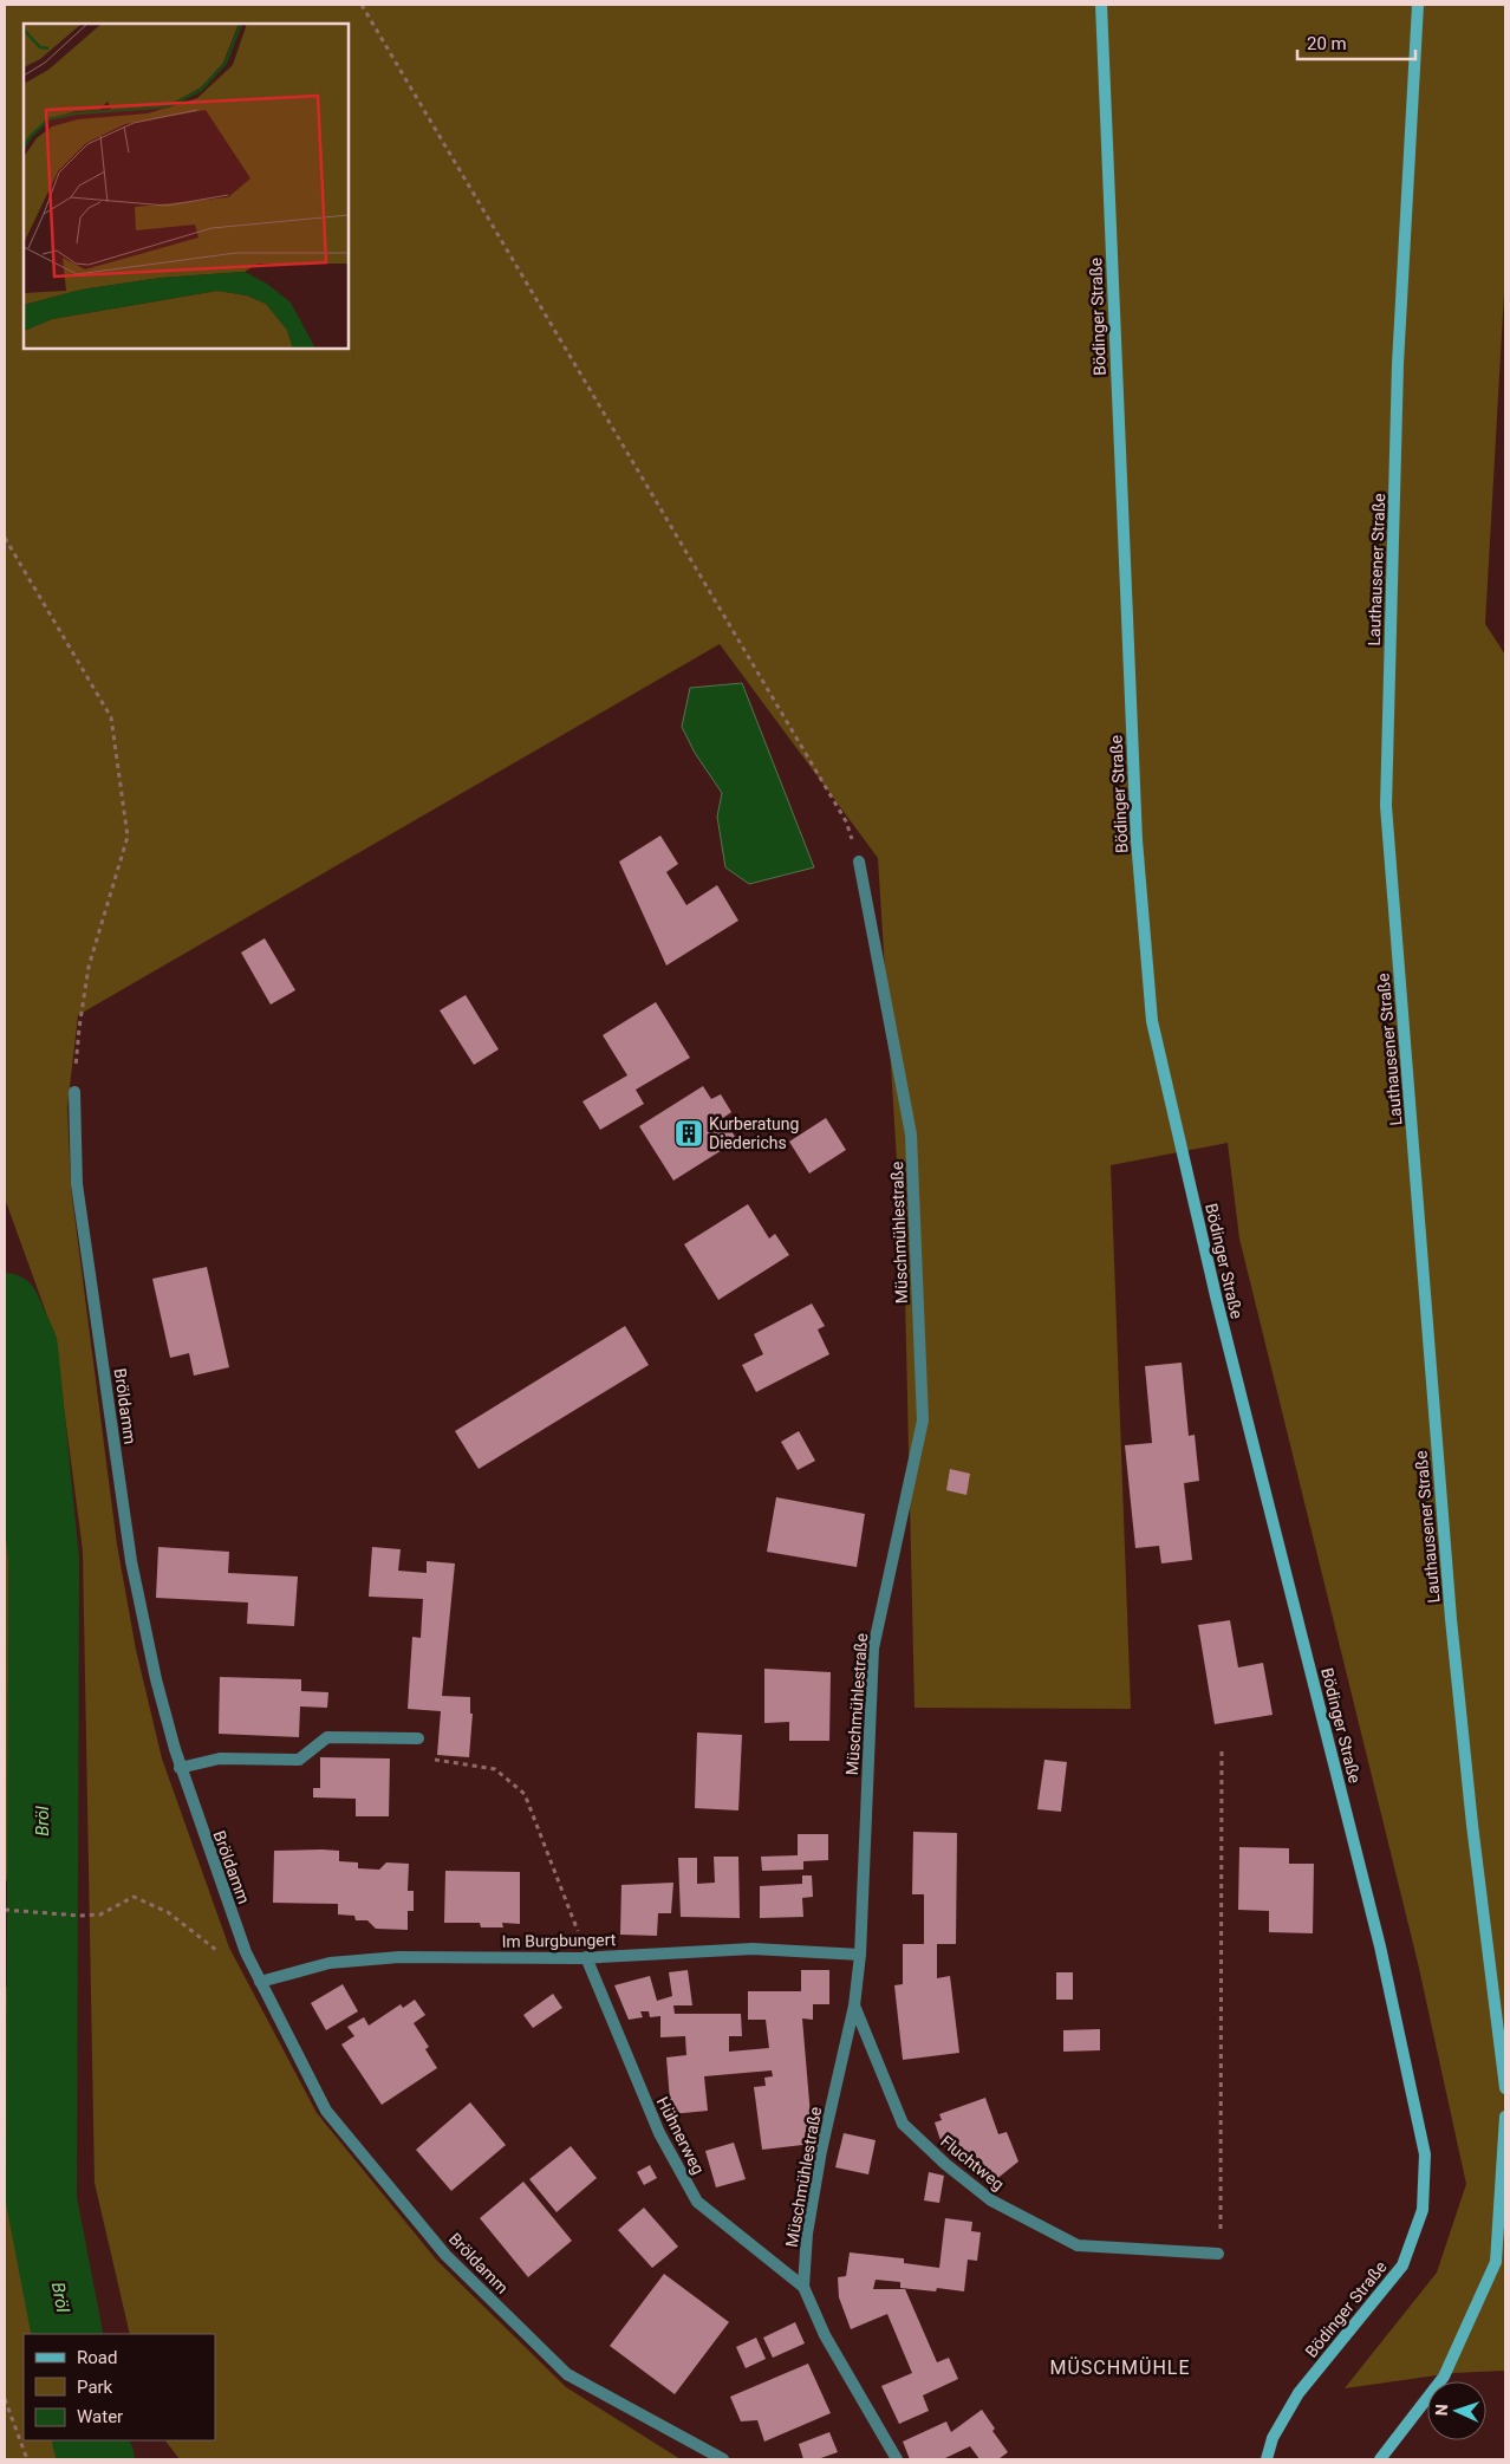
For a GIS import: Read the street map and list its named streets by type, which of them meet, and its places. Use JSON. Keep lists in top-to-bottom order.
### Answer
{
  "streets": {
    "street": [
      "Bödinger Straße",
      "Lauthausener Straße",
      "Müschmühlestraße",
      "Bröldamm",
      "Im Burgbungert",
      "Hühnerweg",
      "Fluchtweg"
    ]
  },
  "crossings": [
    ["Müschmühlestraße", "Im Burgbungert"],
    ["Müschmühlestraße", "Hühnerweg"],
    ["Müschmühlestraße", "Fluchtweg"],
    ["Bröldamm", "Im Burgbungert"],
    ["Im Burgbungert", "Hühnerweg"]
  ],
  "districts": ["MÜSCHMÜHLE"],
  "water": ["Bröl"],
  "places": {
    "building": ["Kurberatung Diederichs"]
  },
  "legend": ["Road", "Park", "Water"],
  "scale_bar": "20 m",
  "north": "left"
}
